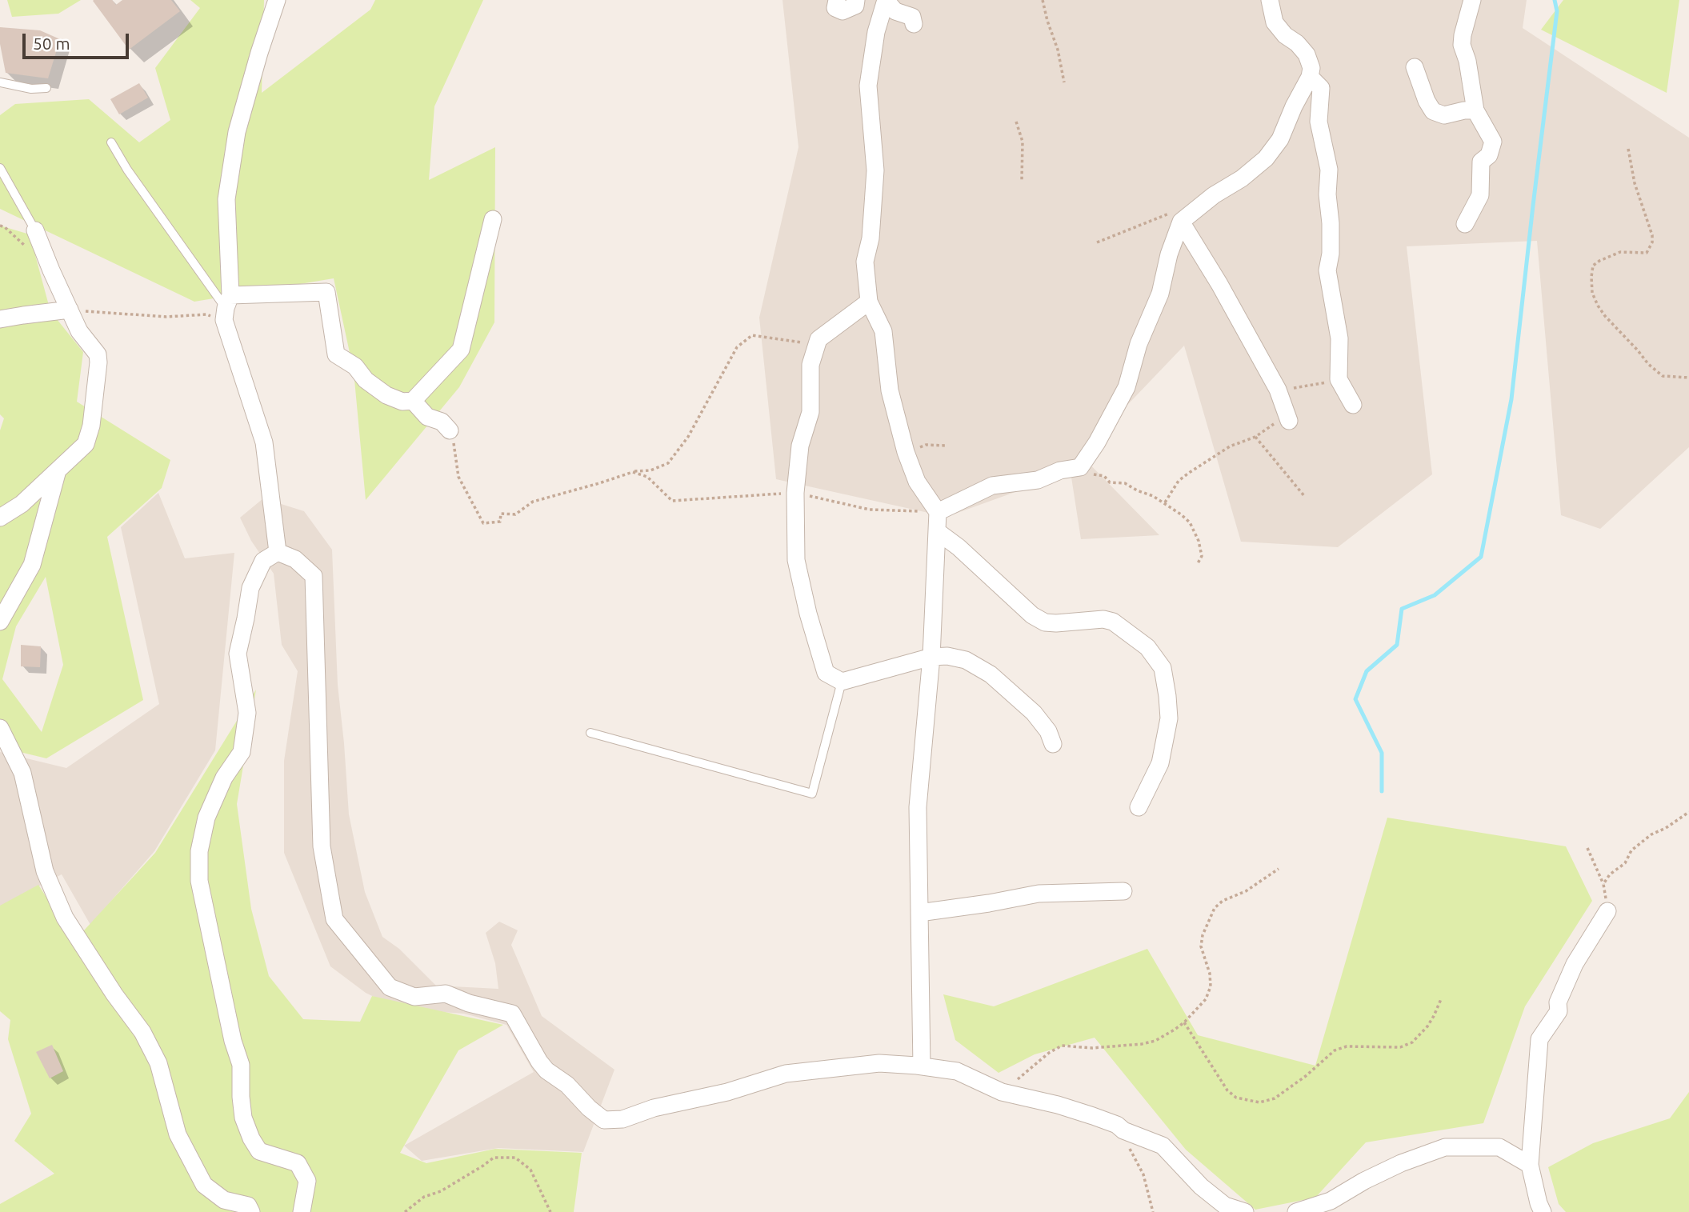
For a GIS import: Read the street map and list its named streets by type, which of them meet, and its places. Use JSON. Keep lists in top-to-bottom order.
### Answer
{
  "scale_bar": "50 m"
}
